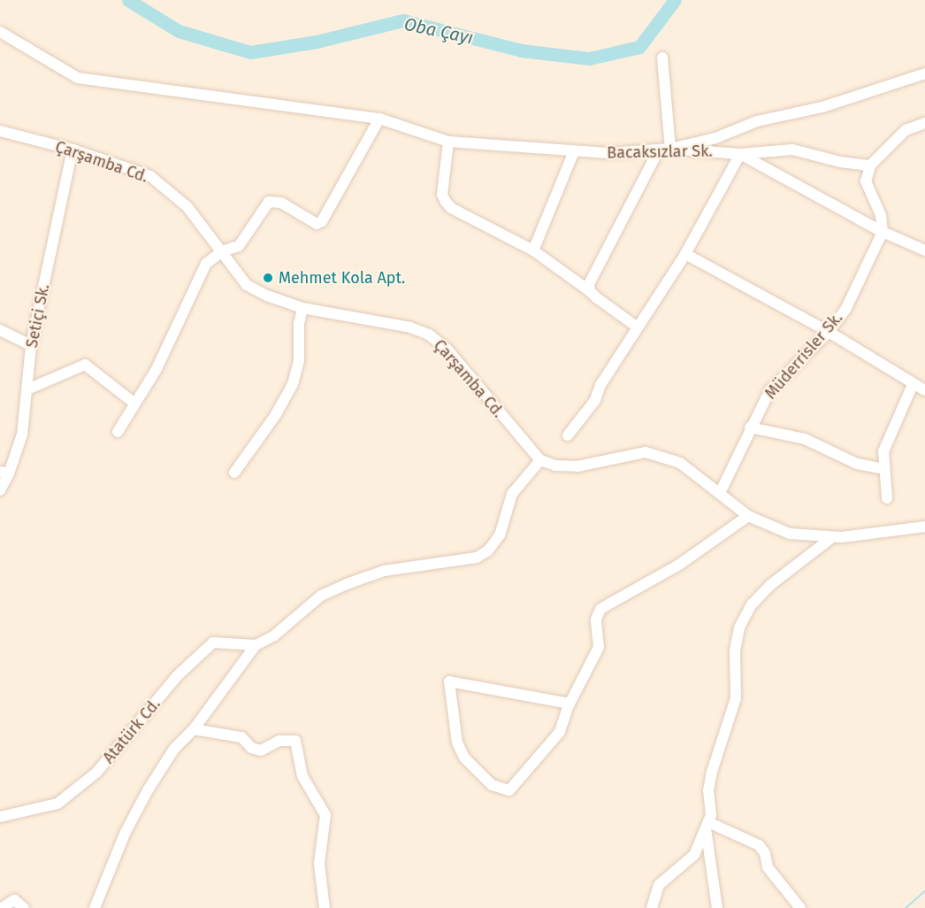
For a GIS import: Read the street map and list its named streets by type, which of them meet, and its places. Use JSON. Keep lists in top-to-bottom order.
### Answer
{
  "streets": {
    "street": [
      "Bacaksızlar Sk.",
      "Çarşamba Cd.",
      "Setiçi Sk.",
      "Müderrisler Sk.",
      "Atatürk Cd."
    ]
  },
  "crossings": [
    ["Çarşamba Cd.", "Setiçi Sk."]
  ],
  "water": ["Oba Çayı"],
  "places": ["Mehmet Kola Apt."]
}
